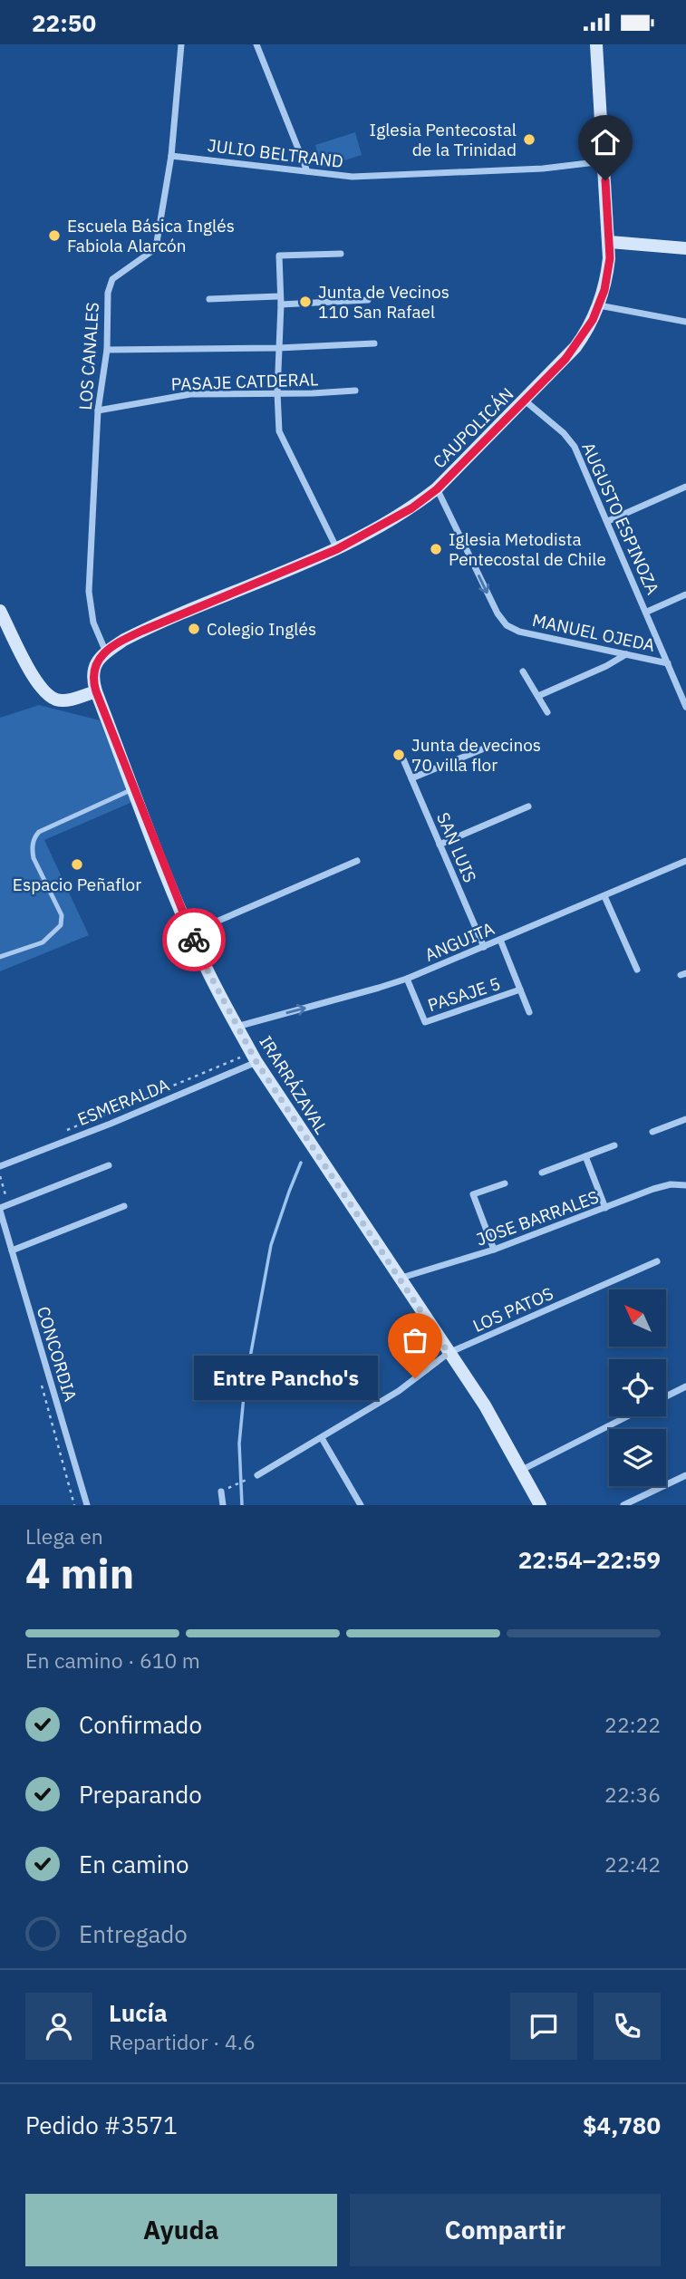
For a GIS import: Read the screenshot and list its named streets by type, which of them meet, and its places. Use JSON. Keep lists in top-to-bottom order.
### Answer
{
  "streets": {
    "main road": ["CAUPOLICÁN", "IRARRÁZAVAL"],
    "street": [
      "JULIO BELTRAND",
      "LOS CANALES",
      "PASAJE CATDERAL",
      "AUGUSTO ESPINOZA",
      "MANUEL OJEDA",
      "SAN LUIS",
      "ANGUITA",
      "PASAJE 5",
      "ESMERALDA",
      "JOSE BARRALES",
      "LOS PATOS",
      "CONCORDIA"
    ]
  },
  "crossings": [
    ["JULIO BELTRAND", "LOS CANALES"],
    ["JULIO BELTRAND", "CAUPOLICÁN"],
    ["LOS CANALES", "PASAJE CATDERAL"],
    ["LOS CANALES", "CAUPOLICÁN"],
    ["LOS CANALES", "IRARRÁZAVAL"],
    ["CAUPOLICÁN", "AUGUSTO ESPINOZA"],
    ["CAUPOLICÁN", "MANUEL OJEDA"],
    ["CAUPOLICÁN", "IRARRÁZAVAL"],
    ["AUGUSTO ESPINOZA", "MANUEL OJEDA"],
    ["SAN LUIS", "ANGUITA"],
    ["ANGUITA", "PASAJE 5"],
    ["ANGUITA", "IRARRÁZAVAL"],
    ["IRARRÁZAVAL", "ESMERALDA"],
    ["IRARRÁZAVAL", "JOSE BARRALES"],
    ["IRARRÁZAVAL", "LOS PATOS"]
  ],
  "one_way": ["MANUEL OJEDA", "ANGUITA"],
  "places": [
    "Iglesia Pentecostal de la Trinidad",
    "Escuela Básica Inglés Fabiola Alarcón",
    "Junta de Vecinos 110 San Rafael",
    "Iglesia Metodista Pentecostal de Chile",
    "Colegio Inglés",
    "Junta de vecinos 70 villa flor",
    "Espacio Peñaflor",
    "Entre Pancho's"
  ],
  "north": "top left",
  "page": {
    "status": "22:50",
    "bubble": "Entre Pancho's",
    "heading": ["4 min", "Llega en", "22:54–22:59"],
    "panel": [
      "Lucía",
      "Repartidor · 4.6",
      "Pedido #3571",
      "$4,780"
    ],
    "bar": "En camino · 610 m",
    "list": [
      ["Confirmado", "22:22"],
      ["Preparando", "22:36"],
      ["En camino", "22:42"],
      "Entregado"
    ],
    "buttons": ["Ayuda", "Compartir"]
  }
}
